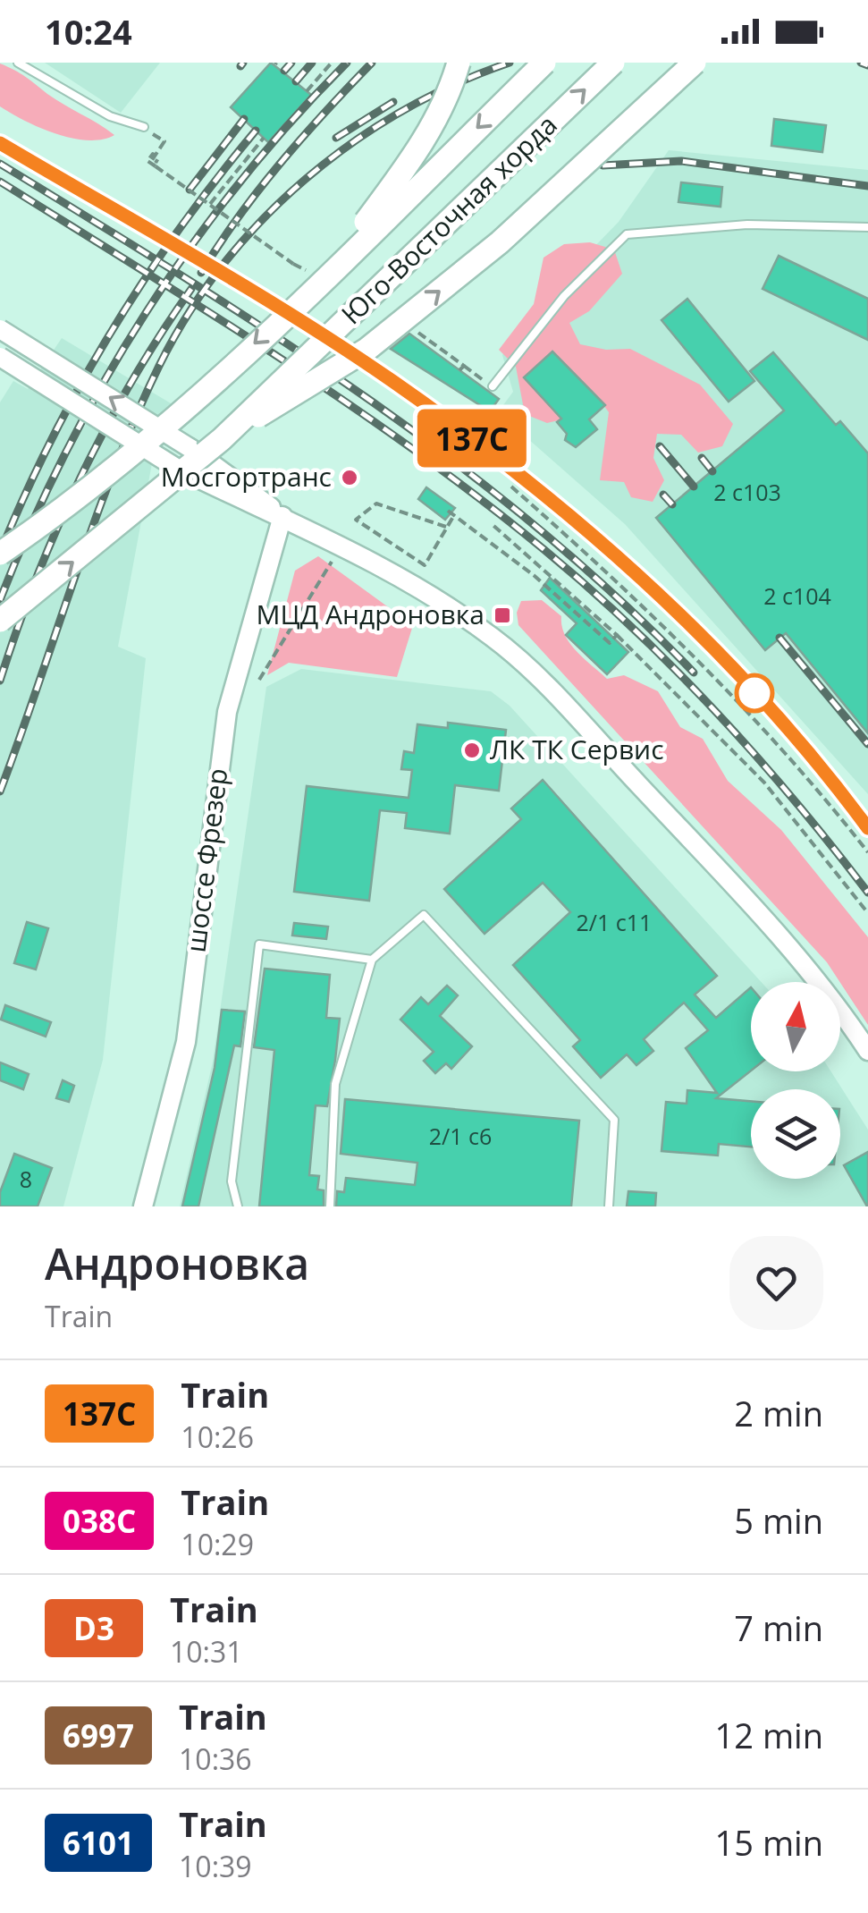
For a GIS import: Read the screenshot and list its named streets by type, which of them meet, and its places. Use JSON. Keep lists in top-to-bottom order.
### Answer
{
  "streets": {
    "main road": ["Юго-Восточная хорда"],
    "street": ["шоссе Фрезер"]
  },
  "places": {
    "other": ["Мосгортранс", "ЛК ТК Сервис"],
    "transit": ["МЦД Андроновка"]
  },
  "house_numbers": [
    "2 с103",
    "2 с104",
    "2/1 с11",
    "2/1 с6",
    "8"
  ],
  "north": "top",
  "page": {
    "status": "10:24",
    "on_map": "137С",
    "heading": ["Андроновка", "Train"],
    "list": [
      {
        "mark": "137С",
        "name": "Train",
        "note": "10:26",
        "value": "2 min"
      },
      {
        "mark": "038С",
        "name": "Train",
        "note": "10:29",
        "value": "5 min"
      },
      {
        "mark": "D3",
        "name": "Train",
        "note": "10:31",
        "value": "7 min"
      },
      {
        "mark": "6997",
        "name": "Train",
        "note": "10:36",
        "value": "12 min"
      },
      {
        "mark": "6101",
        "name": "Train",
        "note": "10:39",
        "value": "15 min"
      }
    ]
  }
}
